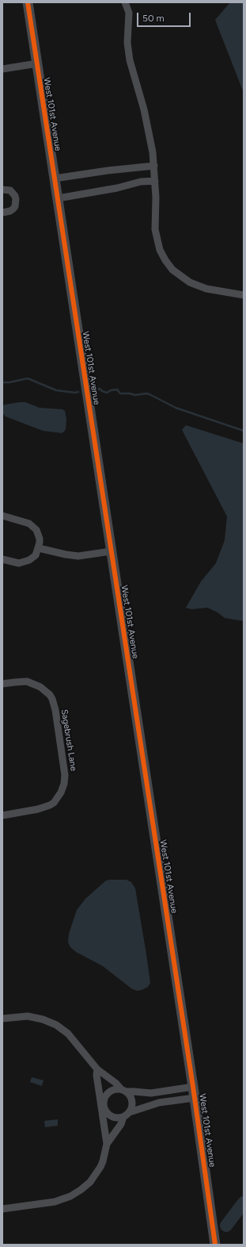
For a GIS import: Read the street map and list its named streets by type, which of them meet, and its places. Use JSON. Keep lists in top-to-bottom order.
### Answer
{
  "streets": {
    "street": ["West 101st Avenue", "Sagebrush Lane"]
  },
  "scale_bar": "50 m"
}
